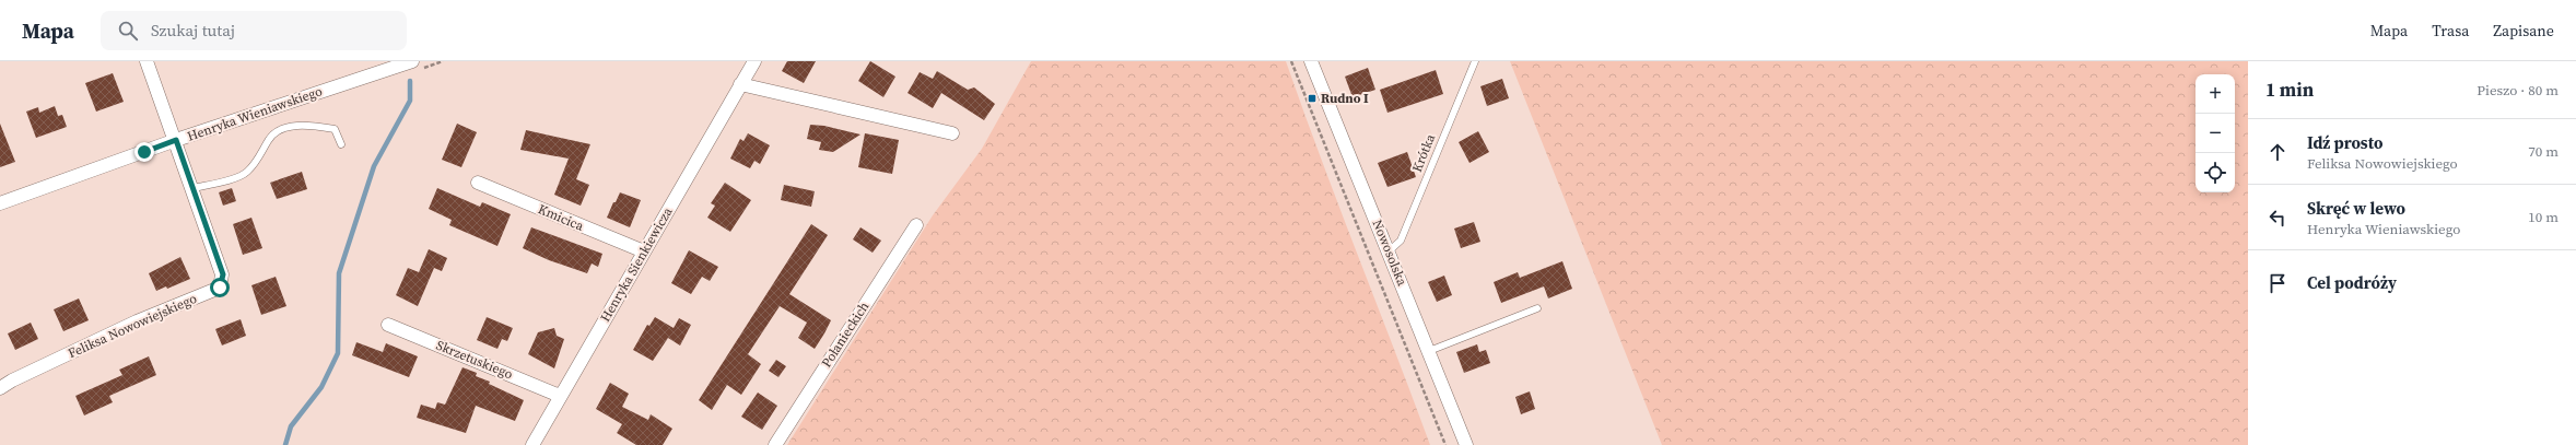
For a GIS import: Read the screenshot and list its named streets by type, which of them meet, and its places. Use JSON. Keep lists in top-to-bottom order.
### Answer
{
  "streets": {
    "street": [
      "Henryka Wieniawskiego",
      "Kmicica",
      "Nowosolska",
      "Henryka Sienkiewicza",
      "Feliksa Nowowiejskiego",
      "Połanieckich",
      "Skrzetuskiego"
    ],
    "lane": ["Krótka"]
  },
  "crossings": [
    ["Henryka Wieniawskiego", "Feliksa Nowowiejskiego"],
    ["Krótka", "Nowosolska"],
    ["Kmicica", "Henryka Sienkiewicza"],
    ["Henryka Sienkiewicza", "Skrzetuskiego"]
  ],
  "places": {
    "transit": ["Rudno I"]
  },
  "page": {
    "header": "Mapa",
    "search": "Szukaj tutaj",
    "nav": ["Mapa", "Trasa", "Zapisane"],
    "heading": ["1 min", "Pieszo · 80 m"],
    "map_buttons": ["+", "−"],
    "list": [
      ["Idź prosto", "Feliksa Nowowiejskiego", "70 m"],
      ["Skręć w lewo", "Henryka Wieniawskiego", "10 m"],
      "Cel podróży"
    ]
  }
}
